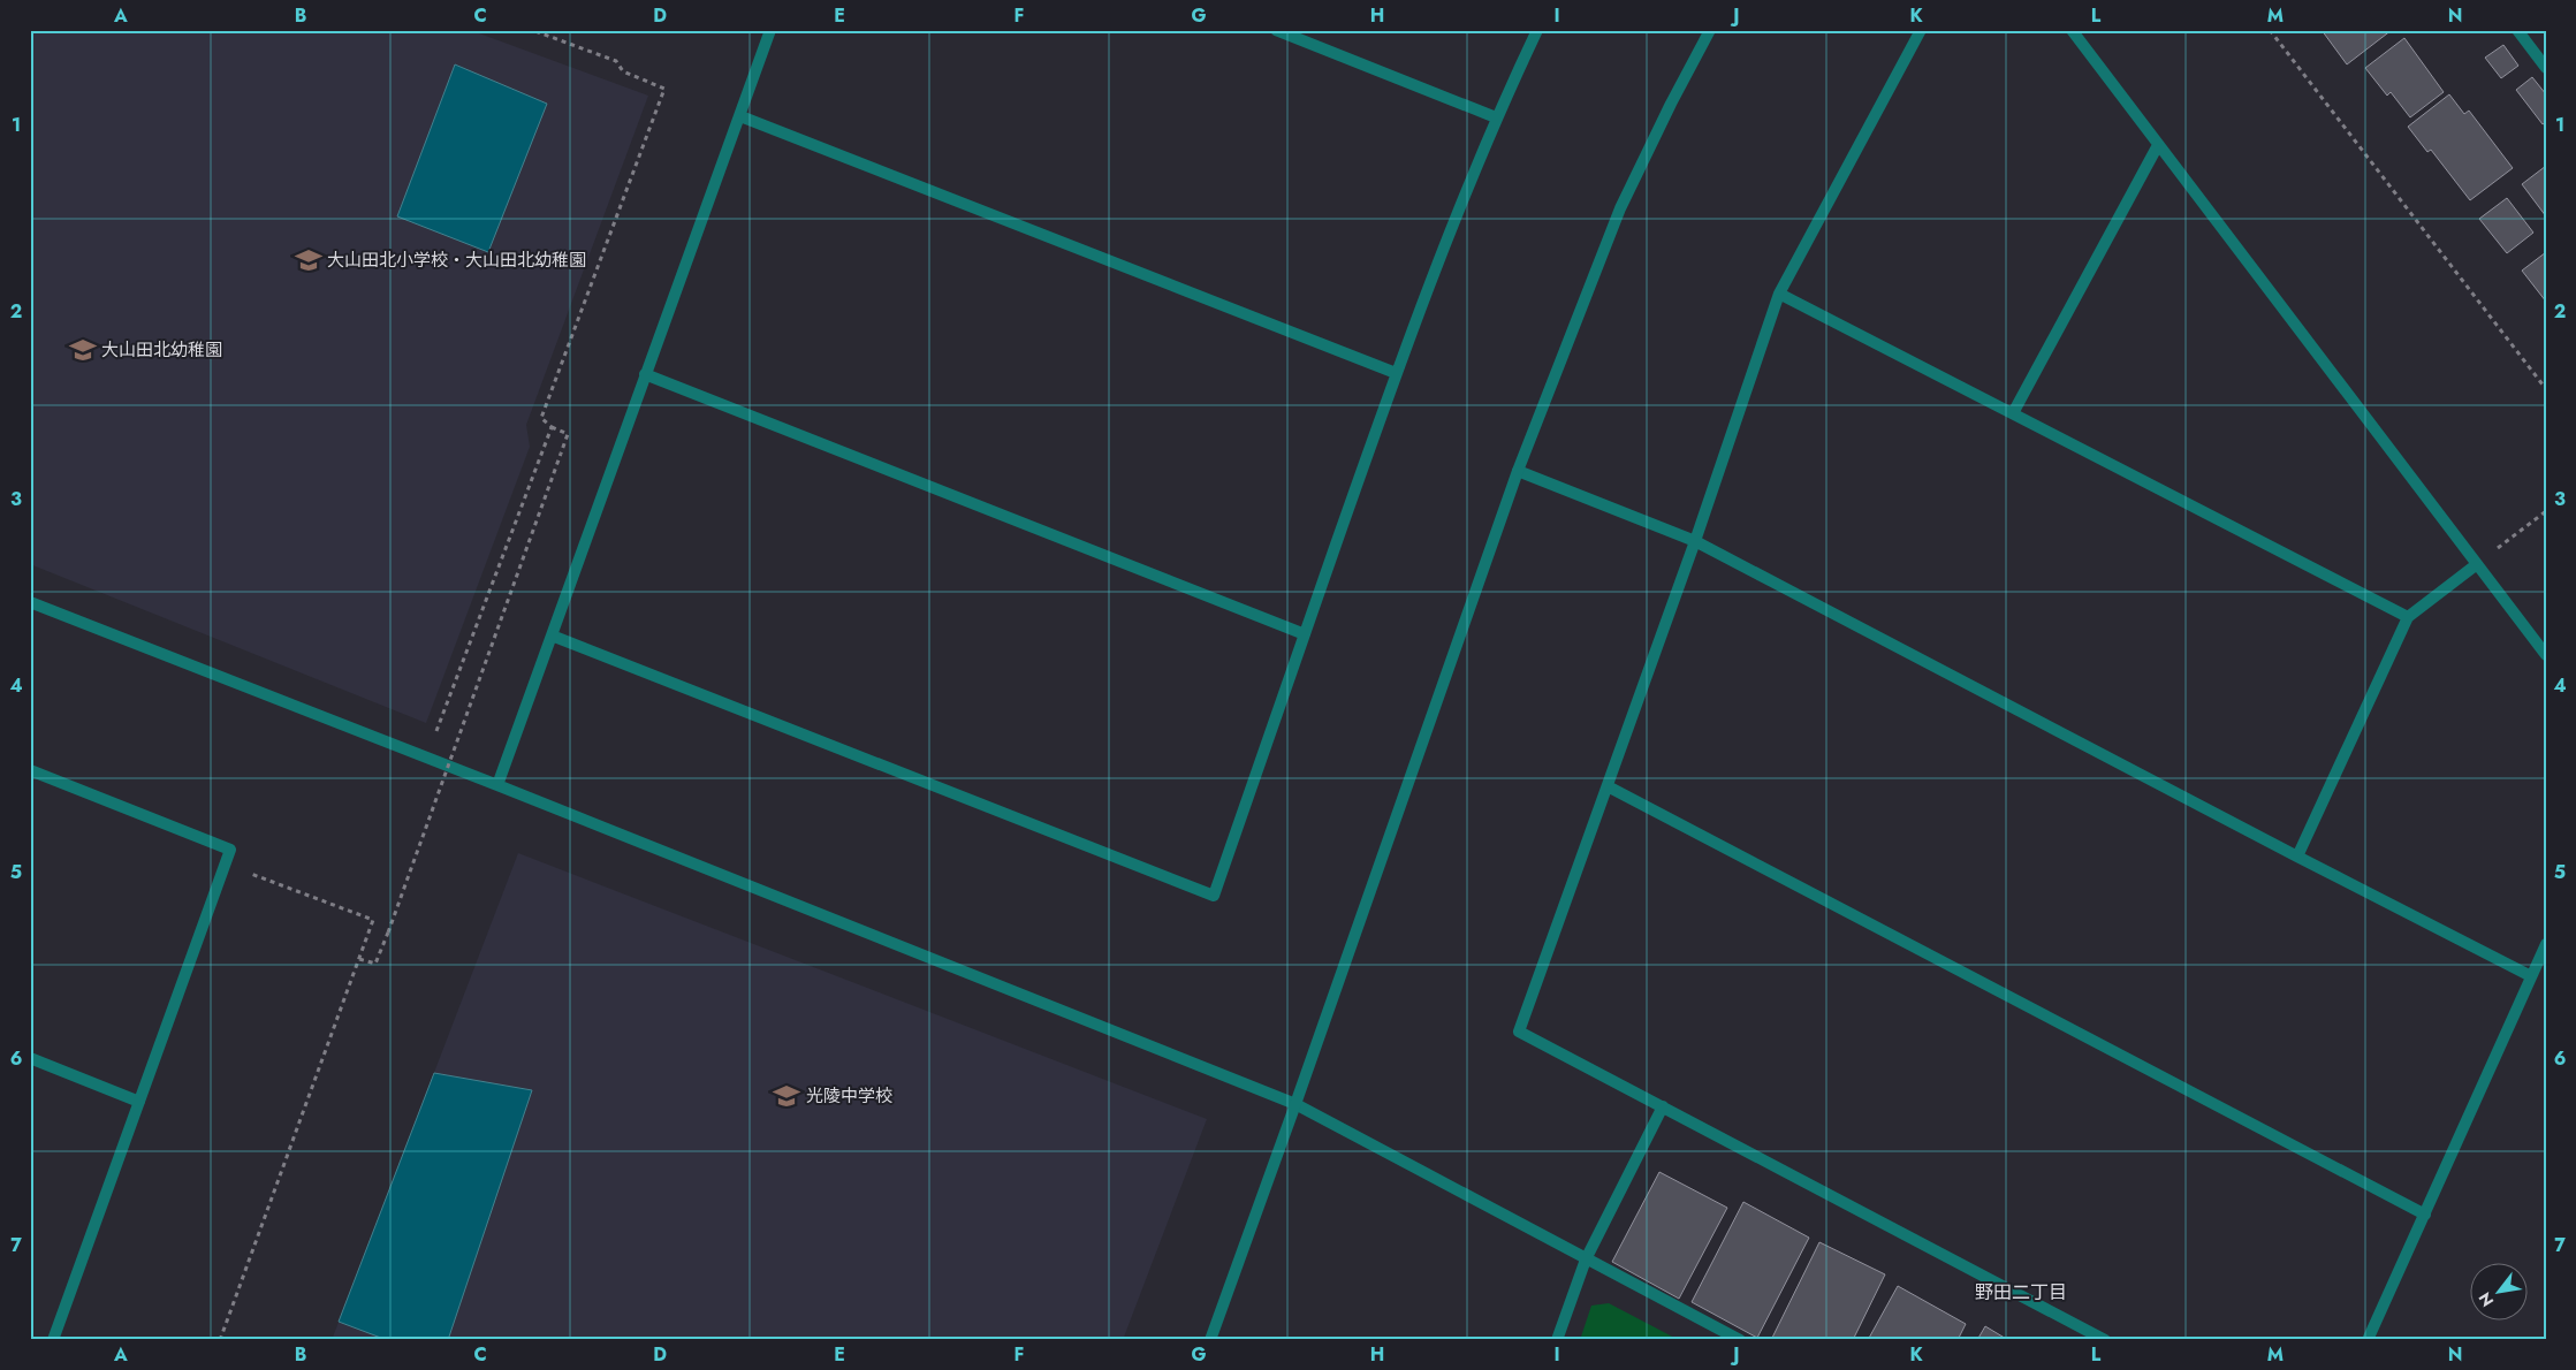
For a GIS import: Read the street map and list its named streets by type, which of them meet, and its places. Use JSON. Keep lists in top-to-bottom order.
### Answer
{
  "districts": ["野田二丁目"],
  "places": {
    "school or university": ["大山田北小学校・大山田北幼稚園", "大山田北幼稚園", "光陵中学校"]
  },
  "north": "bottom left",
  "grid": {
    "columns": [
      "A",
      "B",
      "C",
      "D",
      "E",
      "F",
      "G",
      "H",
      "I",
      "J",
      "K",
      "L",
      "M",
      "N"
    ],
    "rows": [
      "1",
      "2",
      "3",
      "4",
      "5",
      "6",
      "7"
    ]
  }
}
